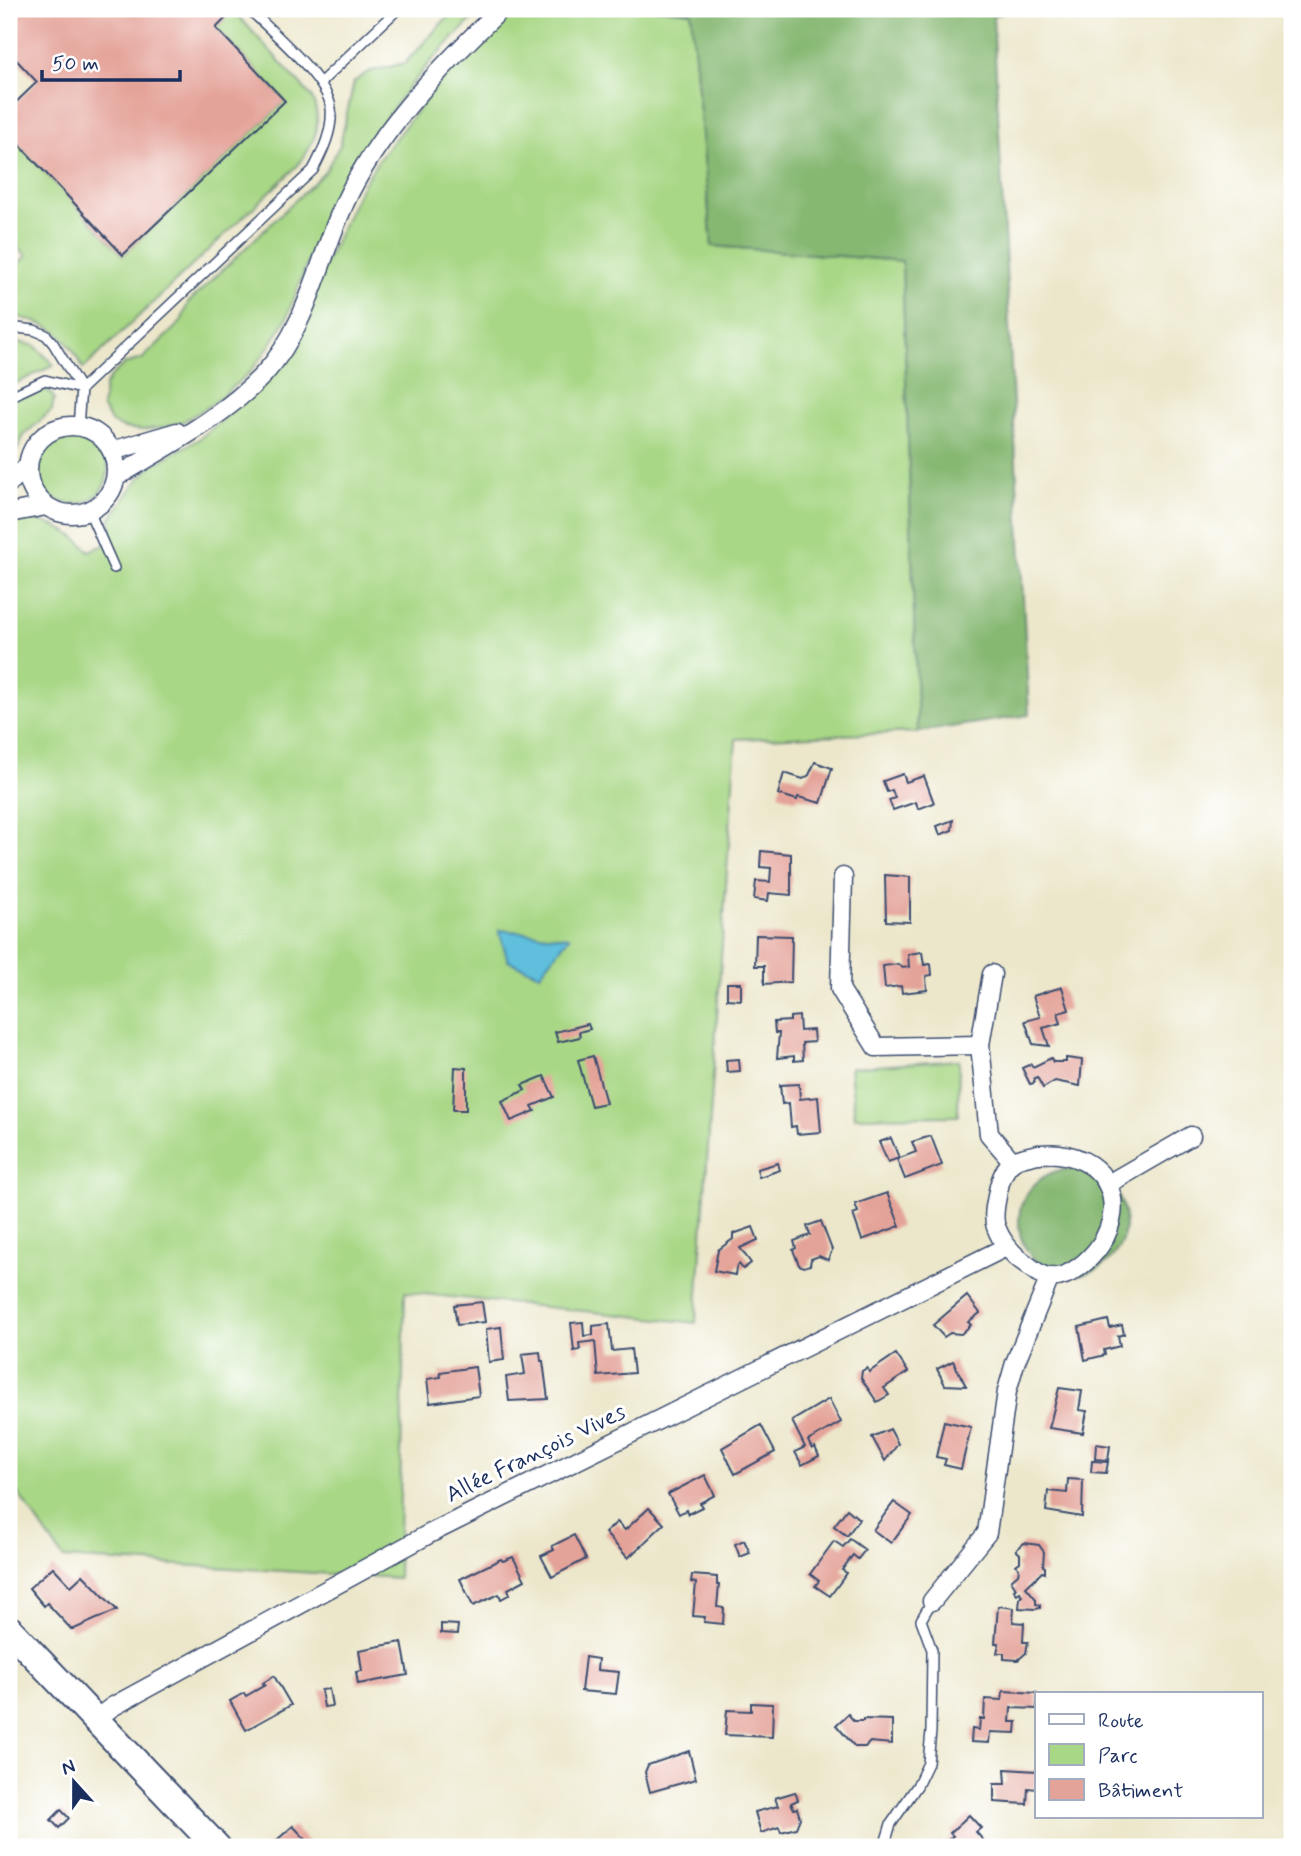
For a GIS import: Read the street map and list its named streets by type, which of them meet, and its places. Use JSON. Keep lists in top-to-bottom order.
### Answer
{
  "streets": {
    "street": ["Allée François Vives"]
  },
  "legend": ["Route", "Parc", "Bâtiment"],
  "scale_bar": "50 m",
  "north": "top"
}
